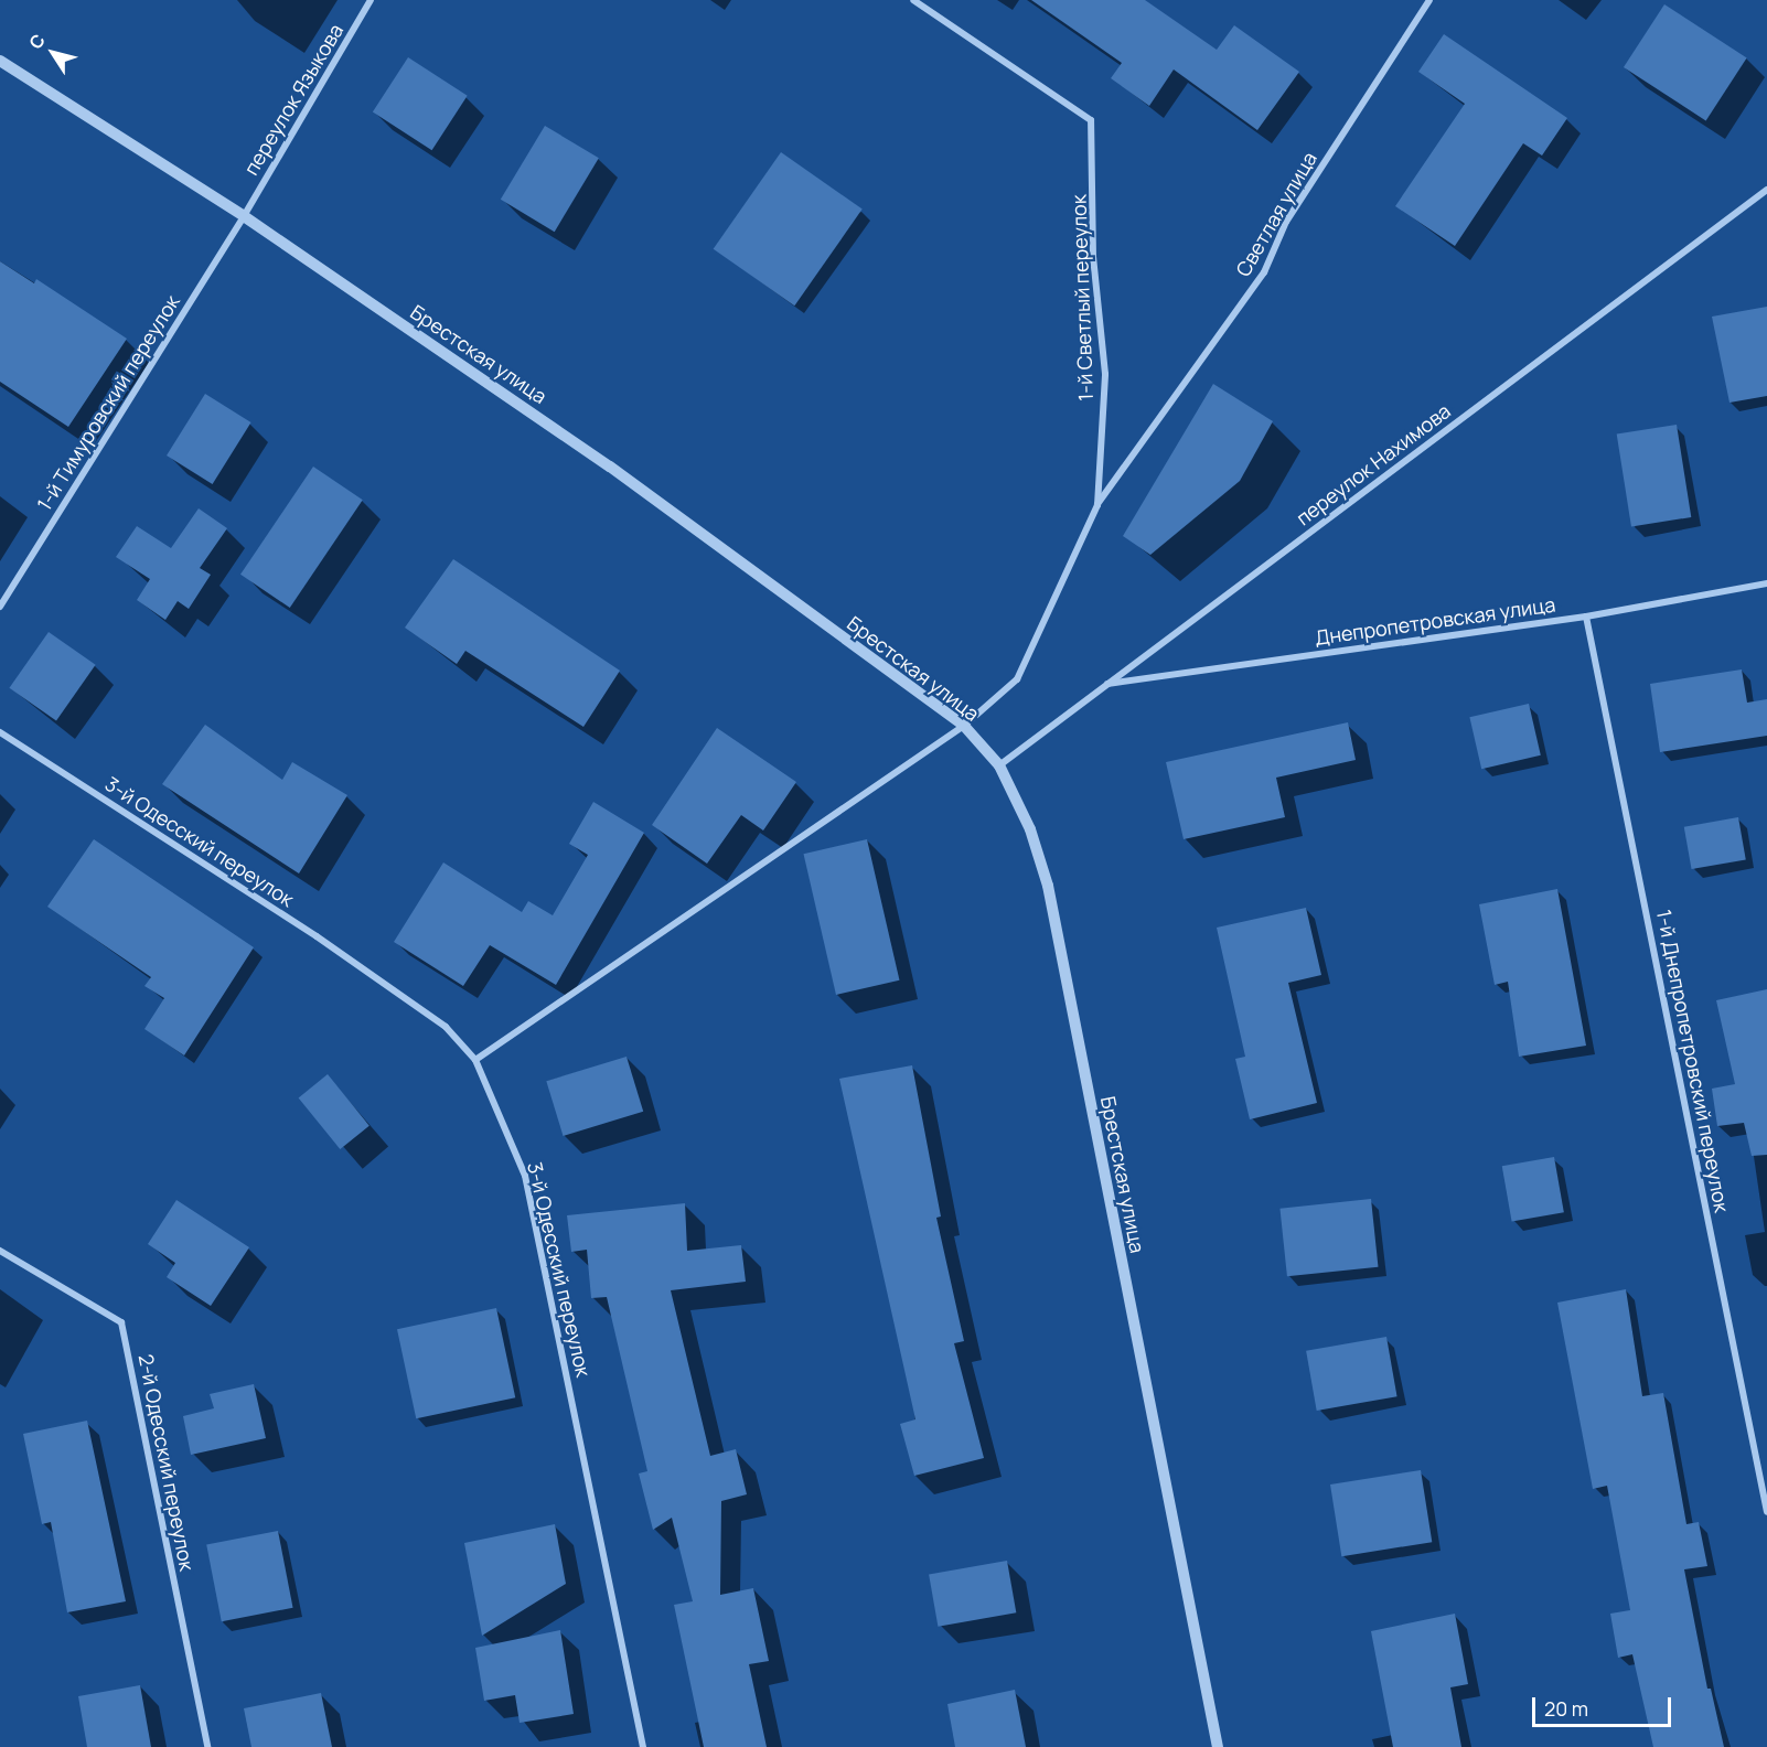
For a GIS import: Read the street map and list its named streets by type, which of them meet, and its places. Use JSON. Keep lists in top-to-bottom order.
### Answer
{
  "streets": {
    "street": [
      "переулок Языкова",
      "Светлая улица",
      "1-й Светлый переулок",
      "Брестская улица",
      "1-й Тимуровский переулок",
      "переулок Нахимова",
      "Днепропетровская улица",
      "3-й Одесский переулок",
      "1-й Днепропетровский переулок",
      "2-й Одесский переулок"
    ]
  },
  "crossings": [
    ["переулок Языкова", "Брестская улица"],
    ["переулок Языкова", "1-й Тимуровский переулок"],
    ["Светлая улица", "1-й Светлый переулок"],
    ["1-й Светлый переулок", "Брестская улица"],
    ["1-й Светлый переулок", "3-й Одесский переулок"],
    ["Брестская улица", "1-й Тимуровский переулок"],
    ["Брестская улица", "переулок Нахимова"],
    ["переулок Нахимова", "Днепропетровская улица"],
    ["Днепропетровская улица", "1-й Днепропетровский переулок"]
  ],
  "scale_bar": "20 m",
  "north": "top left"
}
